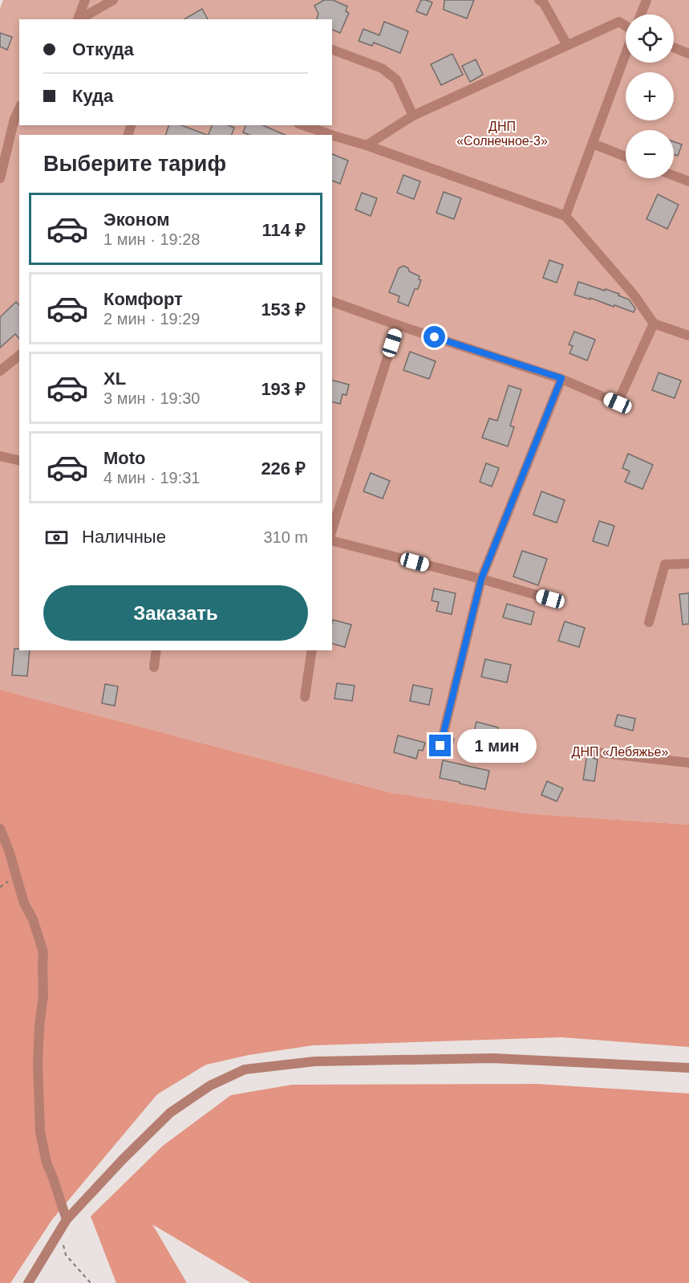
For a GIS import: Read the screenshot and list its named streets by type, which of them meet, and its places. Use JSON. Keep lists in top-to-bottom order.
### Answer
{
  "parks": ["ДНП «Солнечное-3»", "ДНП «Лебяжье»"],
  "page": {
    "map_buttons": ["+", "−"],
    "banner": ["Откуда", "Куда"],
    "heading": "Выберите тариф",
    "list": [
      {
        "name": "Эконом",
        "note": "1 мин · 19:28",
        "value": "114 ₽"
      },
      {
        "name": "Комфорт",
        "note": "2 мин · 19:29",
        "value": "153 ₽"
      },
      {
        "name": "XL",
        "note": "3 мин · 19:30",
        "value": "193 ₽"
      },
      {
        "name": "Moto",
        "note": "4 мин · 19:31",
        "value": "226 ₽"
      }
    ],
    "pay": ["Наличные", "310 m"],
    "buttons": "Заказать",
    "bubble": "1 мин"
  }
}
